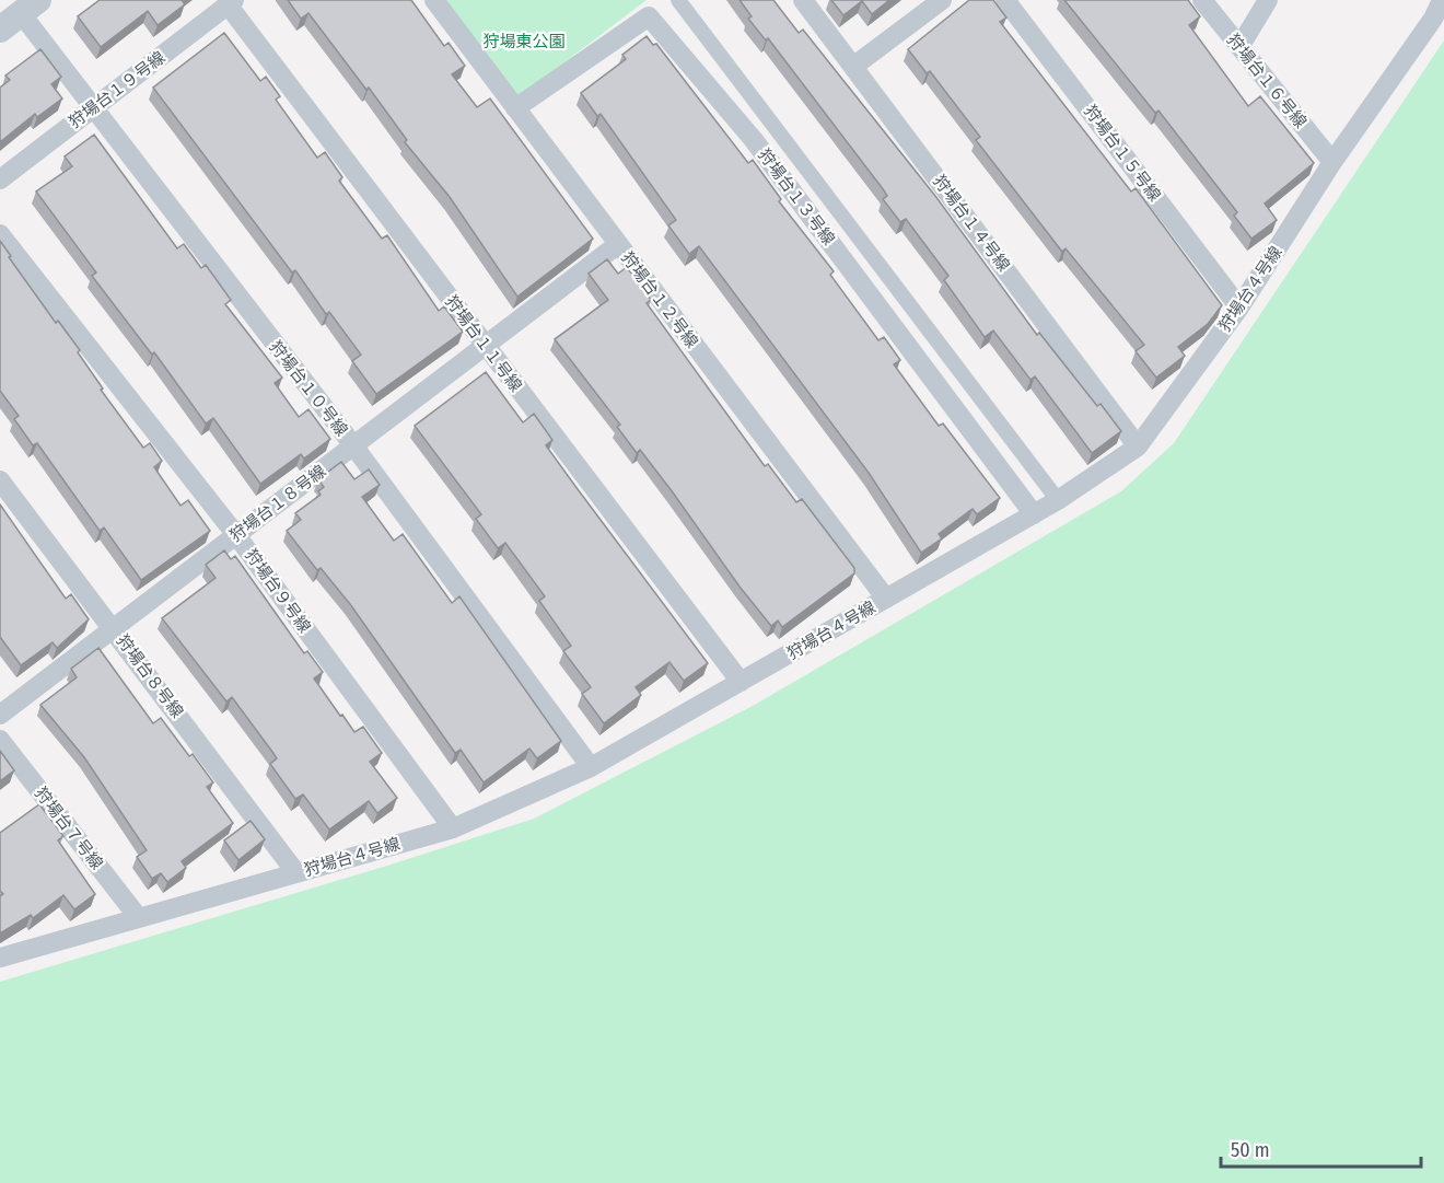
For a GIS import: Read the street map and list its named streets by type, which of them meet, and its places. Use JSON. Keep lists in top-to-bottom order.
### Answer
{
  "streets": {
    "street": [
      "狩場台１６号線",
      "狩場台１９号線",
      "狩場台１５号線",
      "狩場台１３号線",
      "狩場台１４号線",
      "狩場台４号線",
      "狩場台１２号線",
      "狩場台１１号線",
      "狩場台１０号線",
      "狩場台１８号線",
      "狩場台９号線",
      "狩場台８号線",
      "狩場台７号線"
    ]
  },
  "crossings": [
    ["狩場台１６号線", "狩場台４号線"],
    ["狩場台１９号線", "狩場台１１号線"],
    ["狩場台１９号線", "狩場台１０号線"],
    ["狩場台１５号線", "狩場台４号線"],
    ["狩場台１３号線", "狩場台４号線"],
    ["狩場台１３号線", "狩場台１２号線"],
    ["狩場台１４号線", "狩場台４号線"],
    ["狩場台４号線", "狩場台１２号線"],
    ["狩場台４号線", "狩場台１１号線"],
    ["狩場台４号線", "狩場台１０号線"],
    ["狩場台４号線", "狩場台９号線"],
    ["狩場台４号線", "狩場台８号線"],
    ["狩場台４号線", "狩場台７号線"],
    ["狩場台１２号線", "狩場台１８号線"],
    ["狩場台１１号線", "狩場台１８号線"],
    ["狩場台１０号線", "狩場台１８号線"],
    ["狩場台１８号線", "狩場台９号線"],
    ["狩場台１８号線", "狩場台８号線"]
  ],
  "parks": ["狩場東公園"],
  "scale_bar": "50 m"
}
